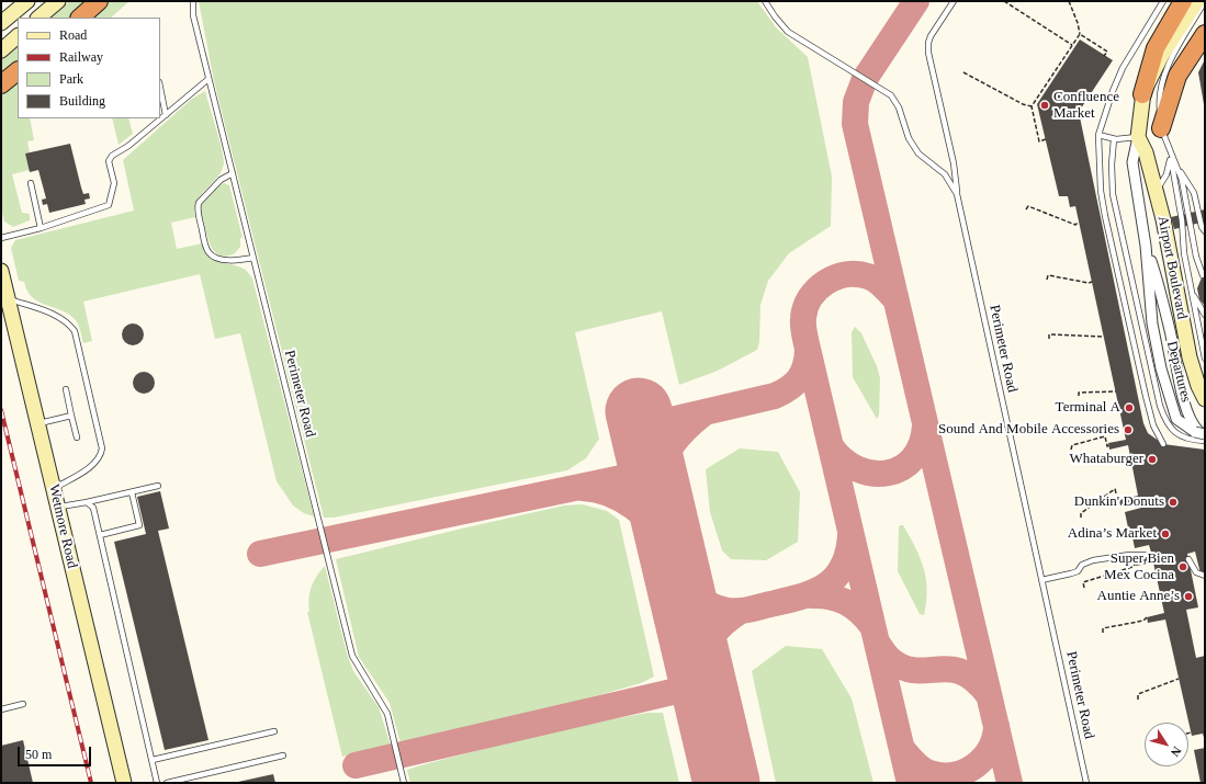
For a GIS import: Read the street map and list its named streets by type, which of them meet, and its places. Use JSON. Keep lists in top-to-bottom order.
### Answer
{
  "streets": {
    "main road": ["Airport Boulevard", "Wetmore Road"],
    "street": ["Departures"],
    "lane": ["Perimeter Road"]
  },
  "places": [
    "Confluence Market",
    "Terminal A",
    "Sound And Mobile Accessories",
    "Whataburger",
    "Dunkin' Donuts",
    "Adina’s Market",
    "Super Bien Mex Cocina",
    "Auntie Anne’s"
  ],
  "legend": [
    "Road",
    "Railway",
    "Park",
    "Building"
  ],
  "scale_bar": "50 m",
  "north": "bottom right"
}
